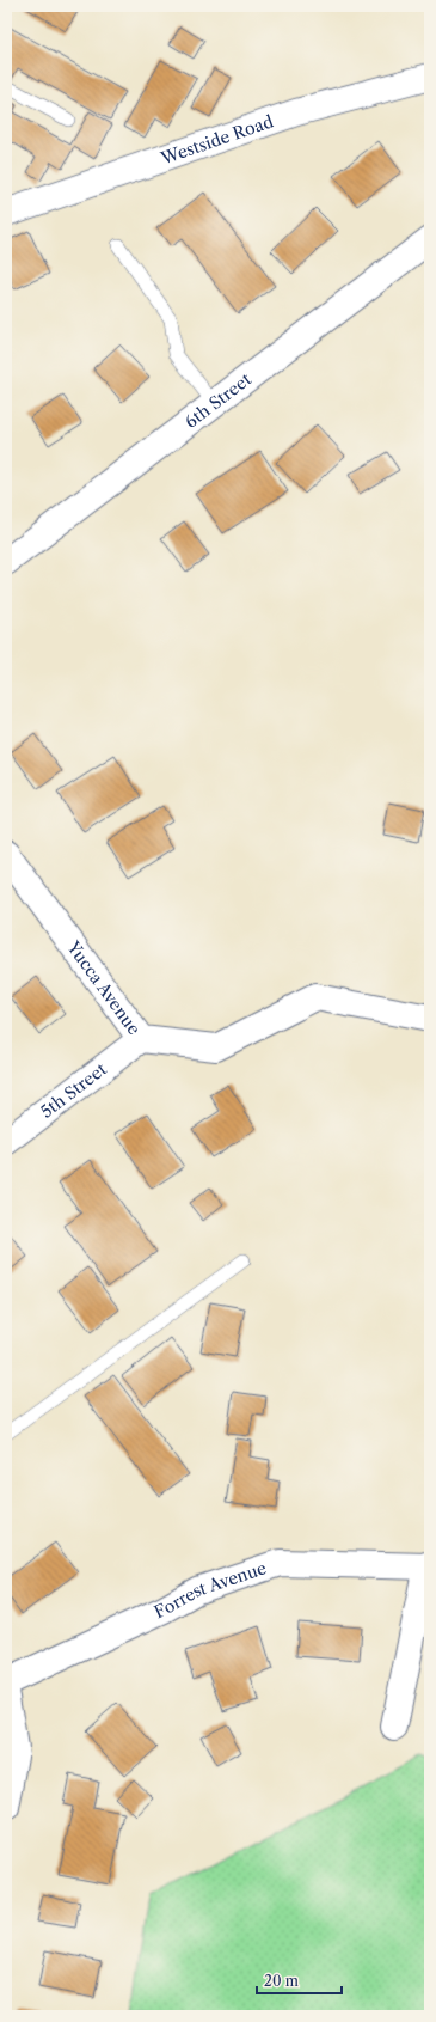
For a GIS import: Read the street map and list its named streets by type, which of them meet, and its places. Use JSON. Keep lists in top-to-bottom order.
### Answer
{
  "streets": {
    "street": [
      "Westside Road",
      "6th Street",
      "Yucca Avenue",
      "5th Street",
      "Forrest Avenue"
    ]
  },
  "crossings": [
    ["Yucca Avenue", "5th Street"]
  ],
  "scale_bar": "20 m"
}
